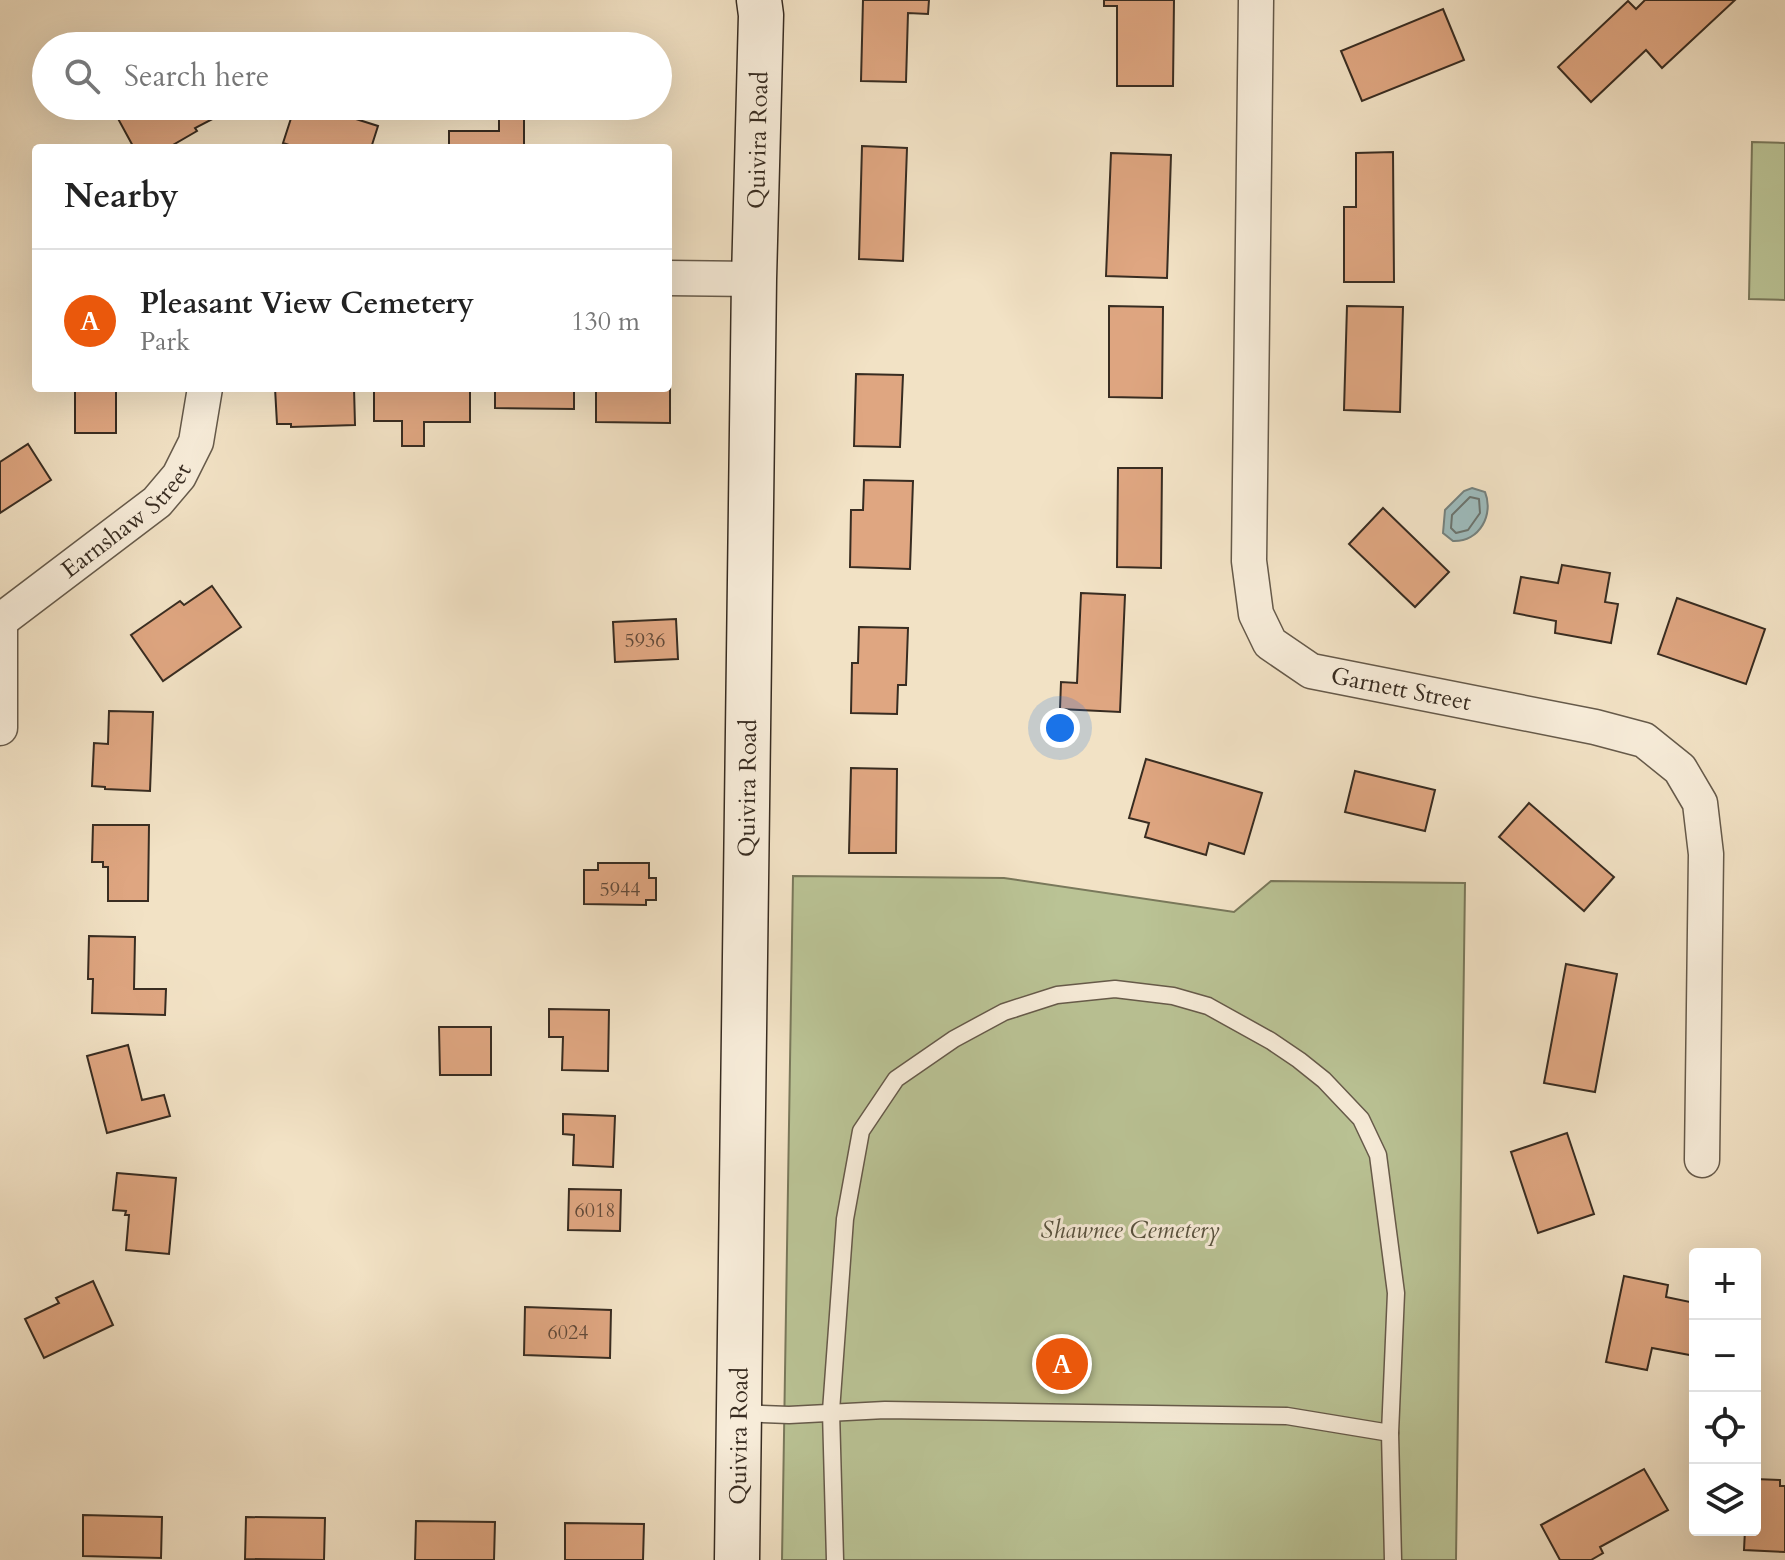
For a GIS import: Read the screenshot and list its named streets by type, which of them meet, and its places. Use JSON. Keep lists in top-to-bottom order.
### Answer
{
  "streets": {
    "main road": ["Quivira Road"],
    "street": ["Earnshaw Street", "Garnett Street"]
  },
  "parks": ["Shawnee Cemetery"],
  "house_numbers": [
    "5936",
    "5944",
    "6018",
    "6024"
  ],
  "page": {
    "search": "Search here",
    "heading": "Nearby",
    "list": [
      {
        "mark": "A",
        "name": "Pleasant View Cemetery",
        "note": "Park",
        "value": "130 m"
      }
    ],
    "map_buttons": ["+", "−"],
    "pins": "A"
  }
}
